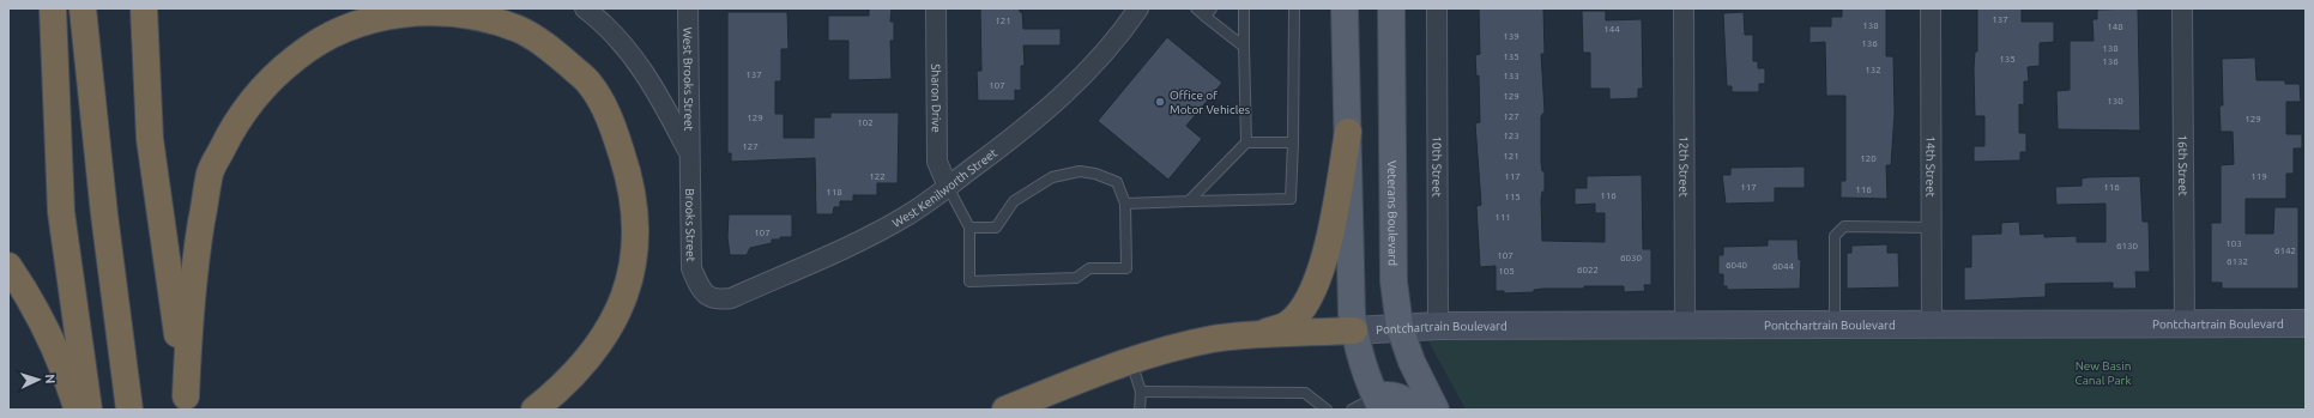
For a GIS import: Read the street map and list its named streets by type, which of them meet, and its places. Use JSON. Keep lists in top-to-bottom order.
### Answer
{
  "streets": {
    "main road": ["Veterans Boulevard", "Pontchartrain Boulevard"],
    "street": [
      "West Brooks Street",
      "Sharon Drive",
      "16th Street",
      "10th Street",
      "12th Street",
      "14th Street",
      "West Kenilworth Street",
      "Brooks Street"
    ]
  },
  "crossings": [
    ["West Brooks Street", "Brooks Street"],
    ["Sharon Drive", "West Kenilworth Street"],
    ["16th Street", "Pontchartrain Boulevard"],
    ["10th Street", "Pontchartrain Boulevard"],
    ["12th Street", "Pontchartrain Boulevard"],
    ["14th Street", "Pontchartrain Boulevard"],
    ["West Kenilworth Street", "Brooks Street"],
    ["Veterans Boulevard", "Pontchartrain Boulevard"]
  ],
  "parks": ["New Basin Canal Park"],
  "places": ["Office of Motor Vehicles"],
  "house_numbers": [
    "137",
    "121",
    "138",
    "148",
    "144",
    "139",
    "136",
    "138",
    "135",
    "135",
    "136",
    "132",
    "137",
    "133",
    "107",
    "129",
    "130",
    "127",
    "129",
    "129",
    "102",
    "123",
    "127",
    "121",
    "120",
    "122",
    "117",
    "119",
    "117",
    "116",
    "116",
    "118",
    "116",
    "115",
    "111",
    "107",
    "103",
    "6130",
    "6142",
    "107",
    "6030",
    "6132",
    "6040",
    "6044",
    "6022",
    "105"
  ],
  "north": "right"
}
